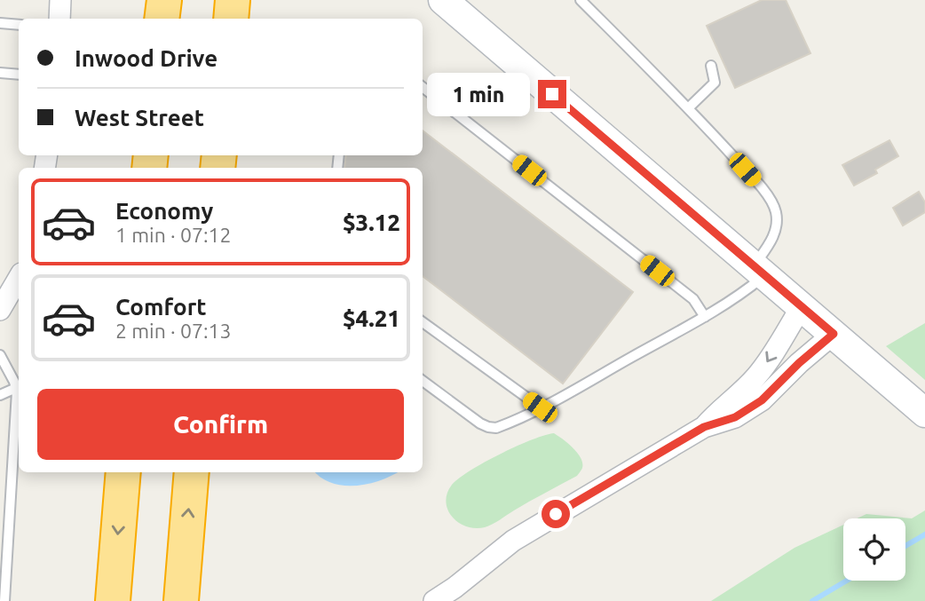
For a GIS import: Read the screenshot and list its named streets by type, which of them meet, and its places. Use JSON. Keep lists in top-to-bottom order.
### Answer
{
  "page": {
    "banner": ["Inwood Drive", "West Street"],
    "bubble": "1 min",
    "list": [
      {
        "name": "Economy",
        "note": "1 min · 07:12",
        "value": "$3.12"
      },
      {
        "name": "Comfort",
        "note": "2 min · 07:13",
        "value": "$4.21"
      }
    ],
    "buttons": "Confirm"
  }
}
